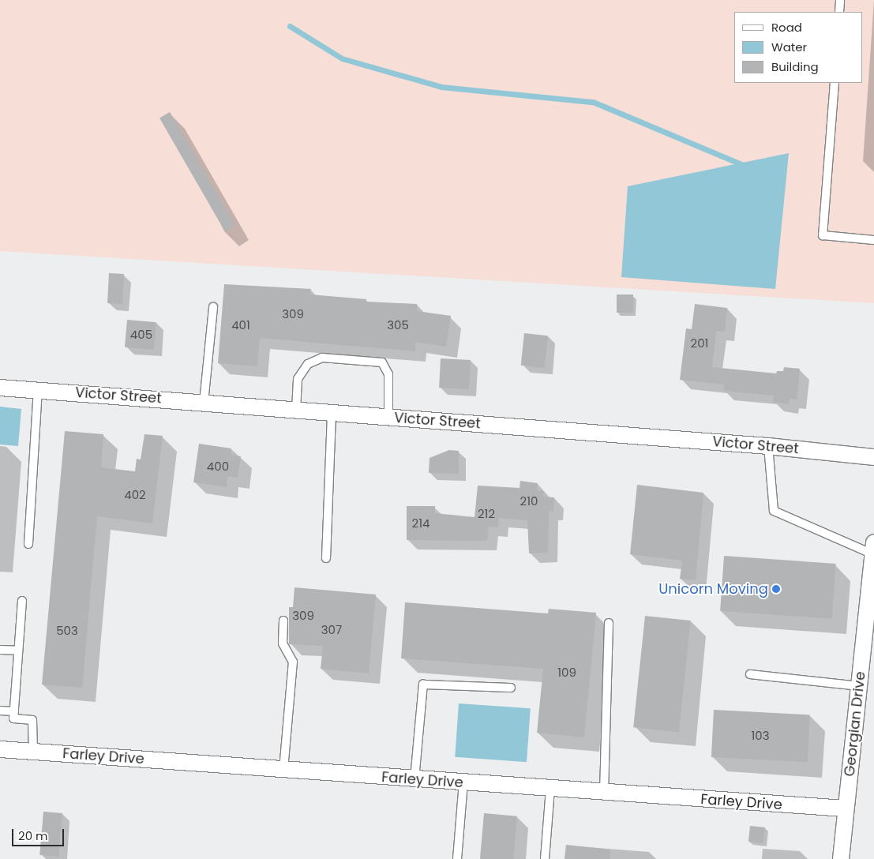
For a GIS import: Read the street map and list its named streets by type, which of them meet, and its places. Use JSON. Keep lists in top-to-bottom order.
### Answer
{
  "streets": {
    "street": ["Victor Street", "Georgian Drive", "Farley Drive"]
  },
  "crossings": [
    ["Georgian Drive", "Farley Drive"]
  ],
  "places": ["Unicorn Moving"],
  "house_numbers": [
    "309",
    "401",
    "305",
    "405",
    "201",
    "400",
    "402",
    "210",
    "212",
    "214",
    "309",
    "307",
    "503",
    "109",
    "103"
  ],
  "legend": ["Road", "Water", "Building"],
  "scale_bar": "20 m"
}
